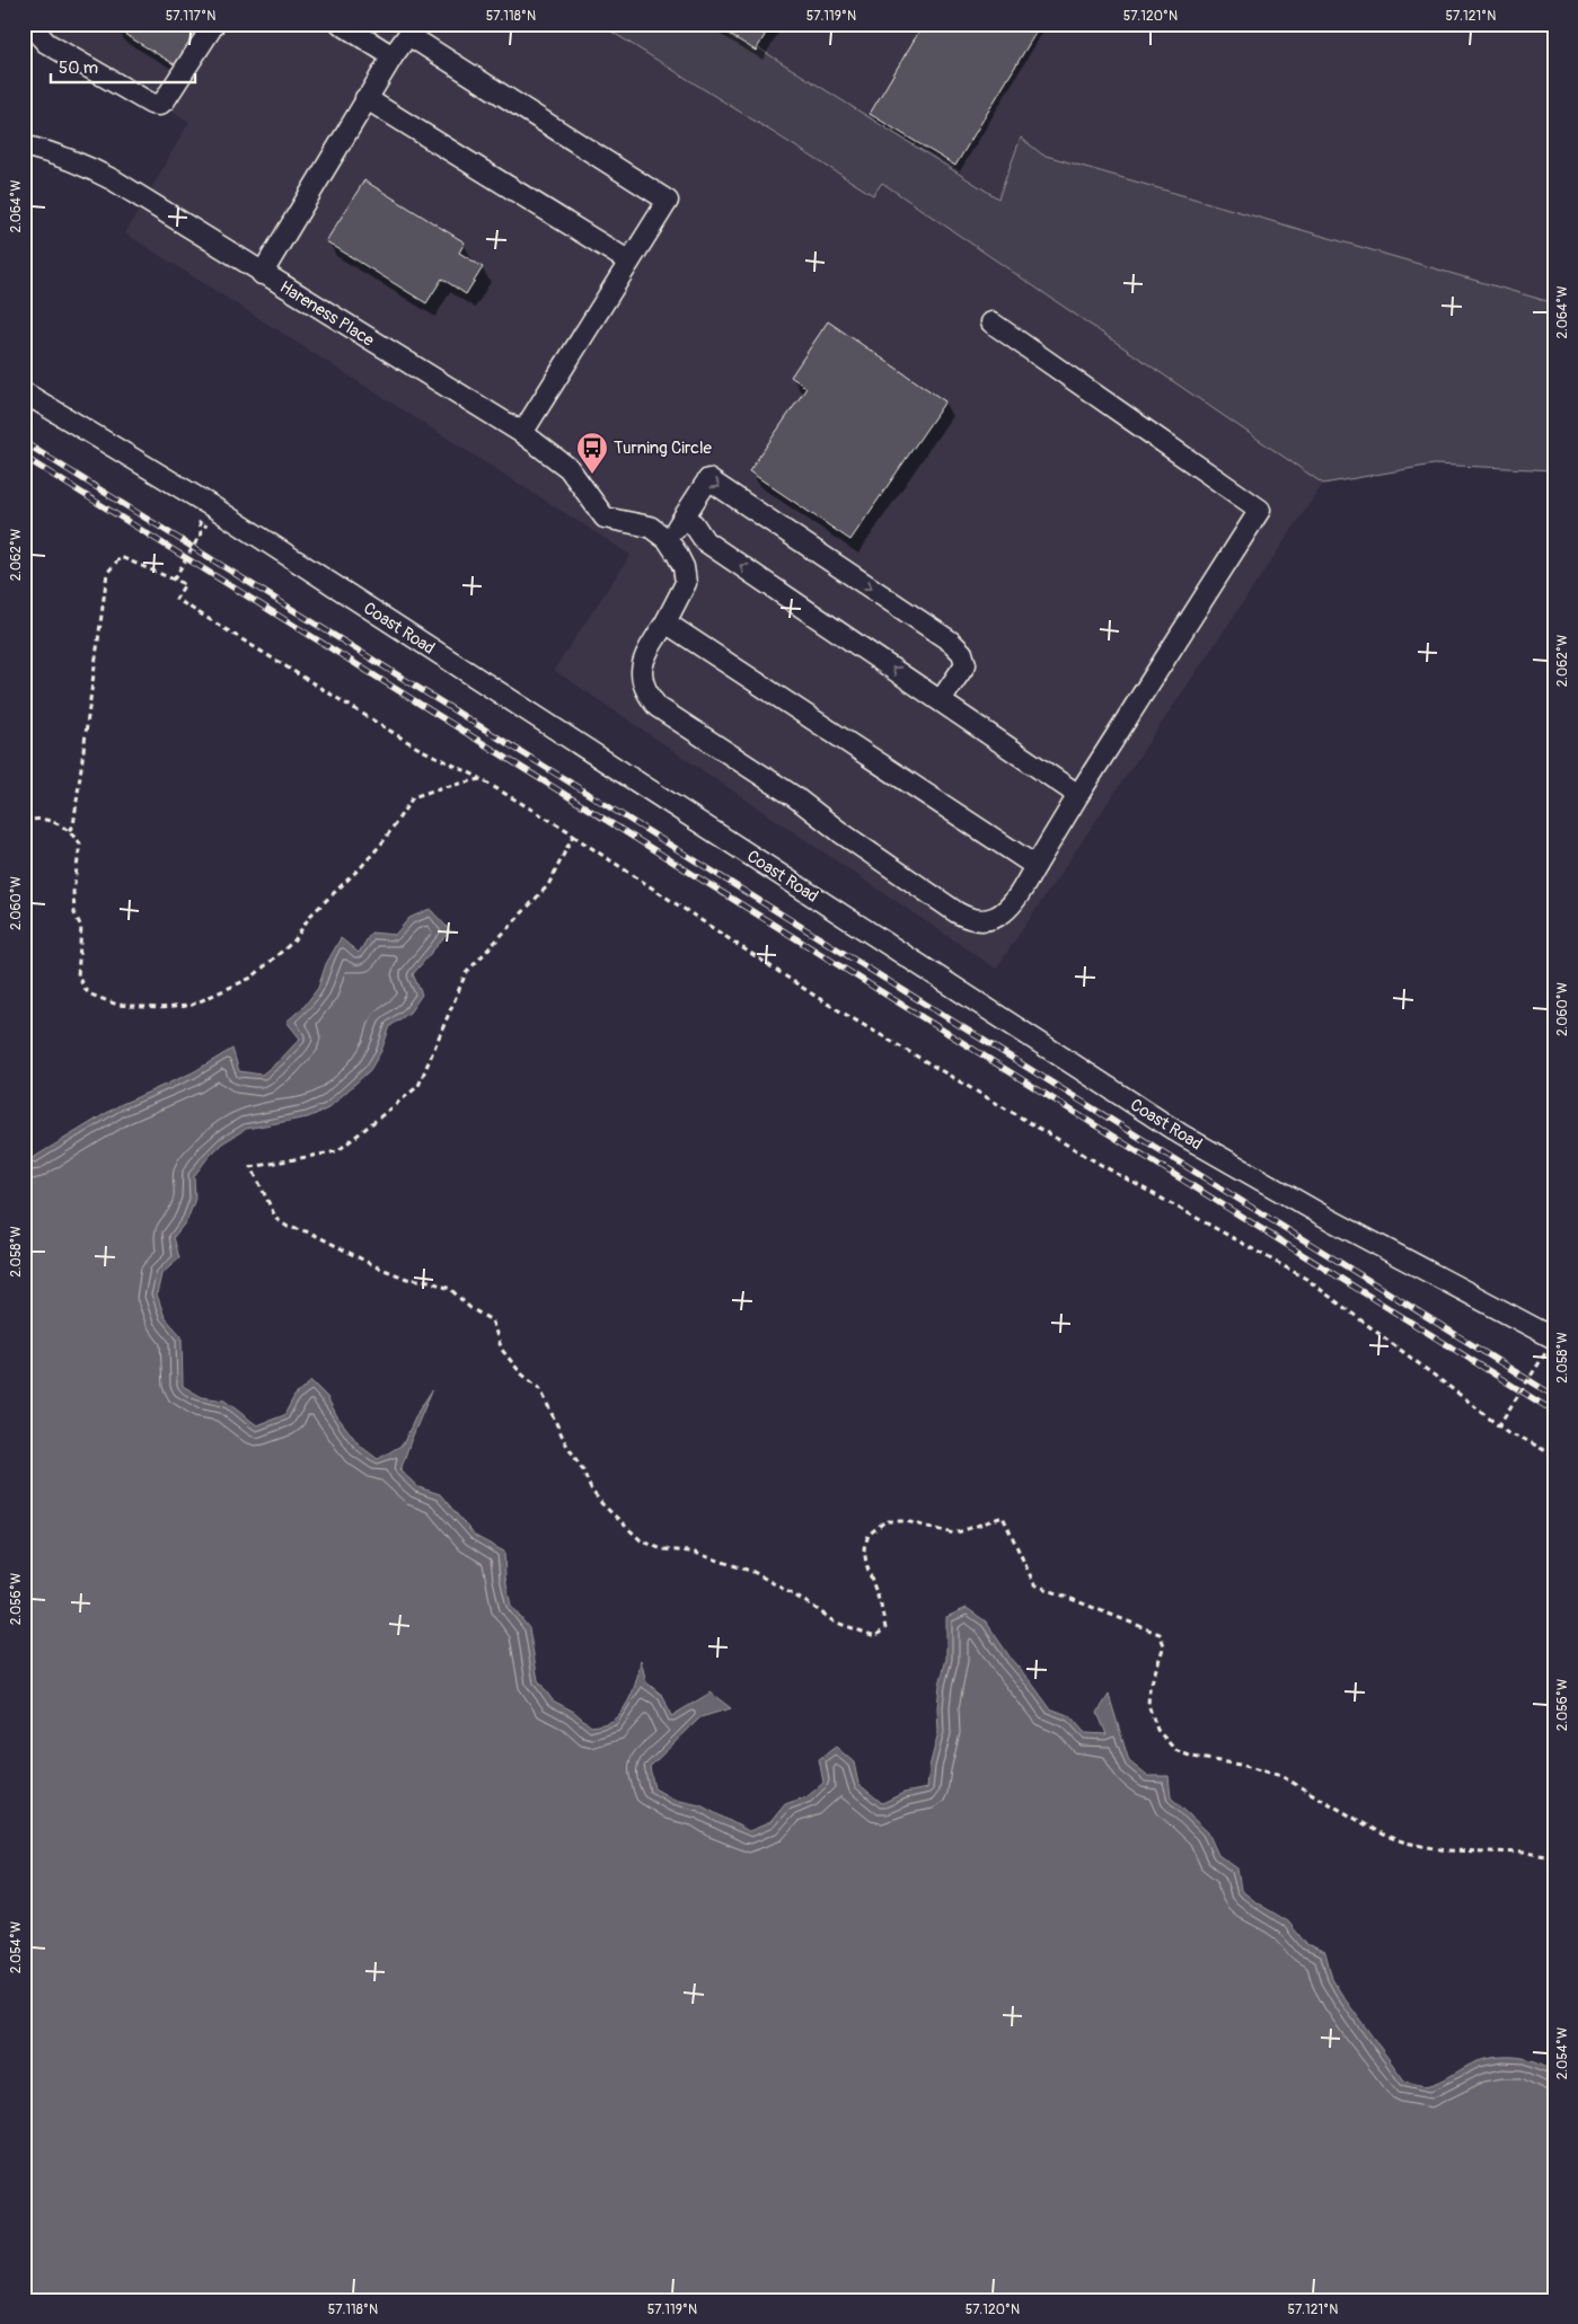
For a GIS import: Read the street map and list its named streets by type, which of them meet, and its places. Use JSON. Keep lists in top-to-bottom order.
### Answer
{
  "streets": {
    "street": ["Hareness Place", "Coast Road"]
  },
  "places": {
    "bus stop": ["Turning Circle"]
  },
  "scale_bar": "50 m",
  "coordinates": [
    "57.117°N",
    "57.118°N",
    "57.119°N",
    "57.120°N",
    "57.121°N",
    "2.064°W",
    "2.062°W",
    "2.060°W",
    "2.058°W",
    "2.056°W",
    "2.054°W"
  ]
}
